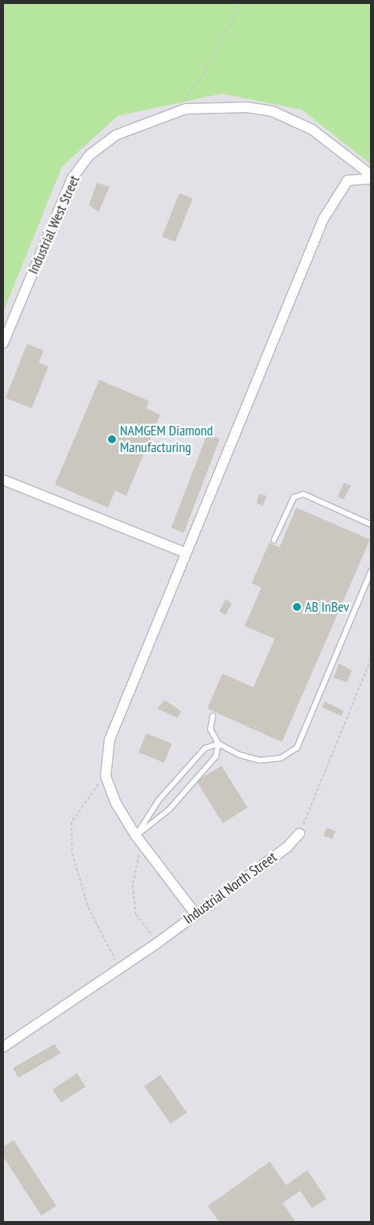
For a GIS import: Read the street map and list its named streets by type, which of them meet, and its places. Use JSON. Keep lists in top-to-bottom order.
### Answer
{
  "streets": {
    "street": ["Industrial West Street", "Industrial North Street"]
  },
  "places": ["NAMGEM Diamond Manufacturing", "AB InBev"]
}
